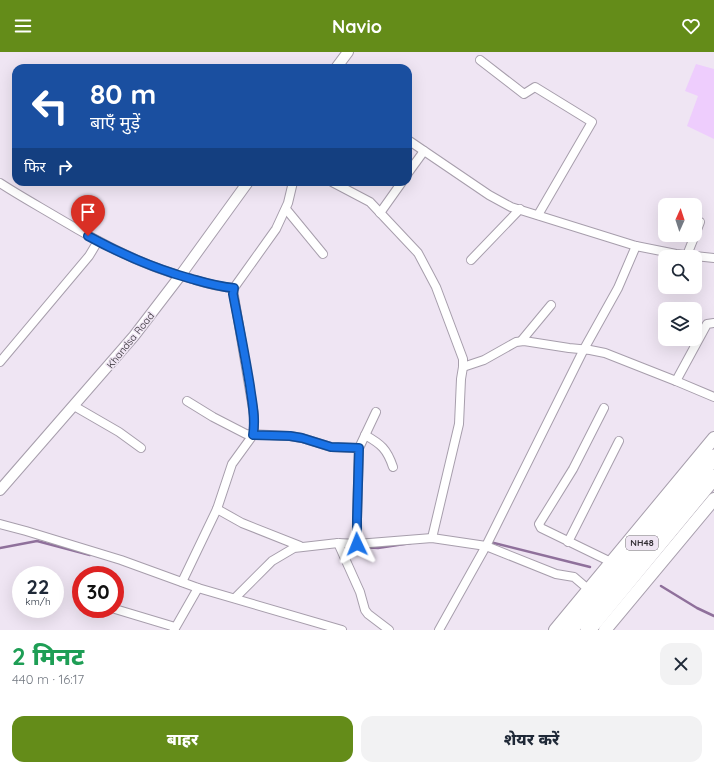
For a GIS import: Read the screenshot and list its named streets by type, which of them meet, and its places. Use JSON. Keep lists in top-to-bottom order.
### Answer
{
  "streets": {
    "highway": ["NH48"],
    "street": ["Khandsa Road"]
  },
  "north": "top",
  "page": {
    "header": "Navio",
    "turn": ["80 m", "बाएँ मुड़ें"],
    "then": "फिर",
    "speed": "22 km/h",
    "limit": "30",
    "heading": ["2 मिनट", "440 m · 16:17"],
    "buttons": ["बाहर", "शेयर करें"]
  }
}
